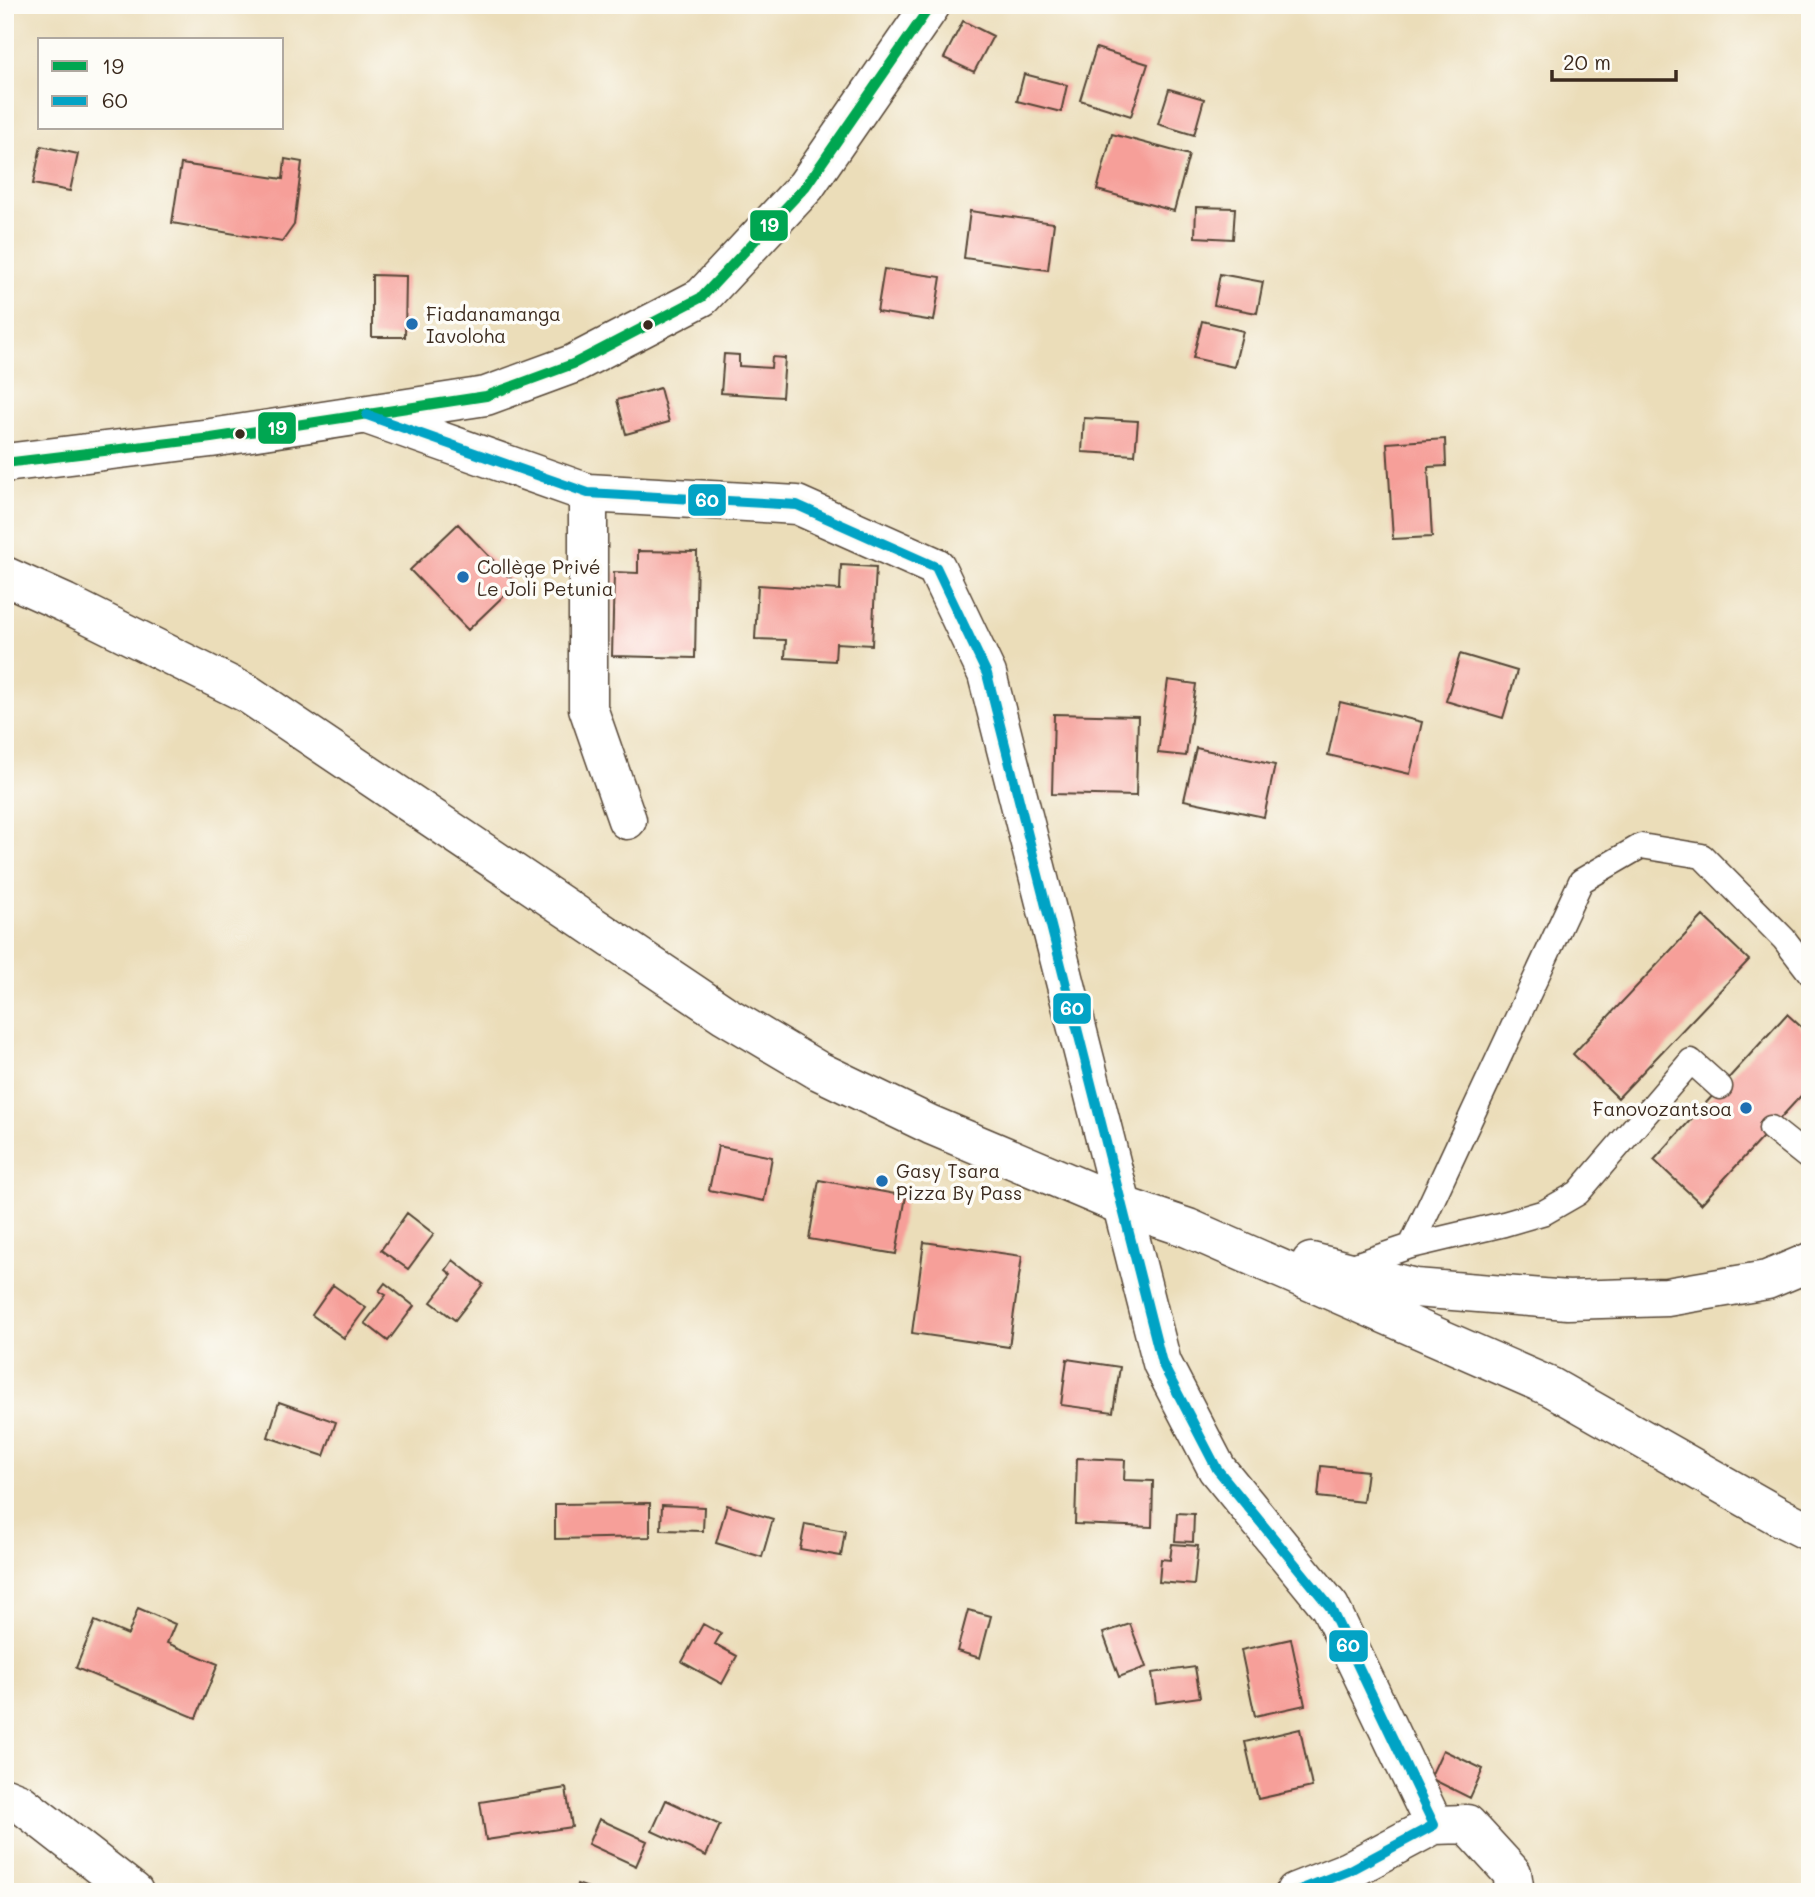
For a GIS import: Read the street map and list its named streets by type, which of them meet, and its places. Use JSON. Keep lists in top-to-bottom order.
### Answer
{
  "places": [
    "Fiadanamanga Iavoloha",
    "Collège Privé Le Joli Petunia",
    "Fanovozantsoa",
    "Gasy Tsara Pizza By Pass"
  ],
  "lines": ["transit line 19", "transit line 60"],
  "legend": ["19", "60"],
  "scale_bar": "20 m"
}
